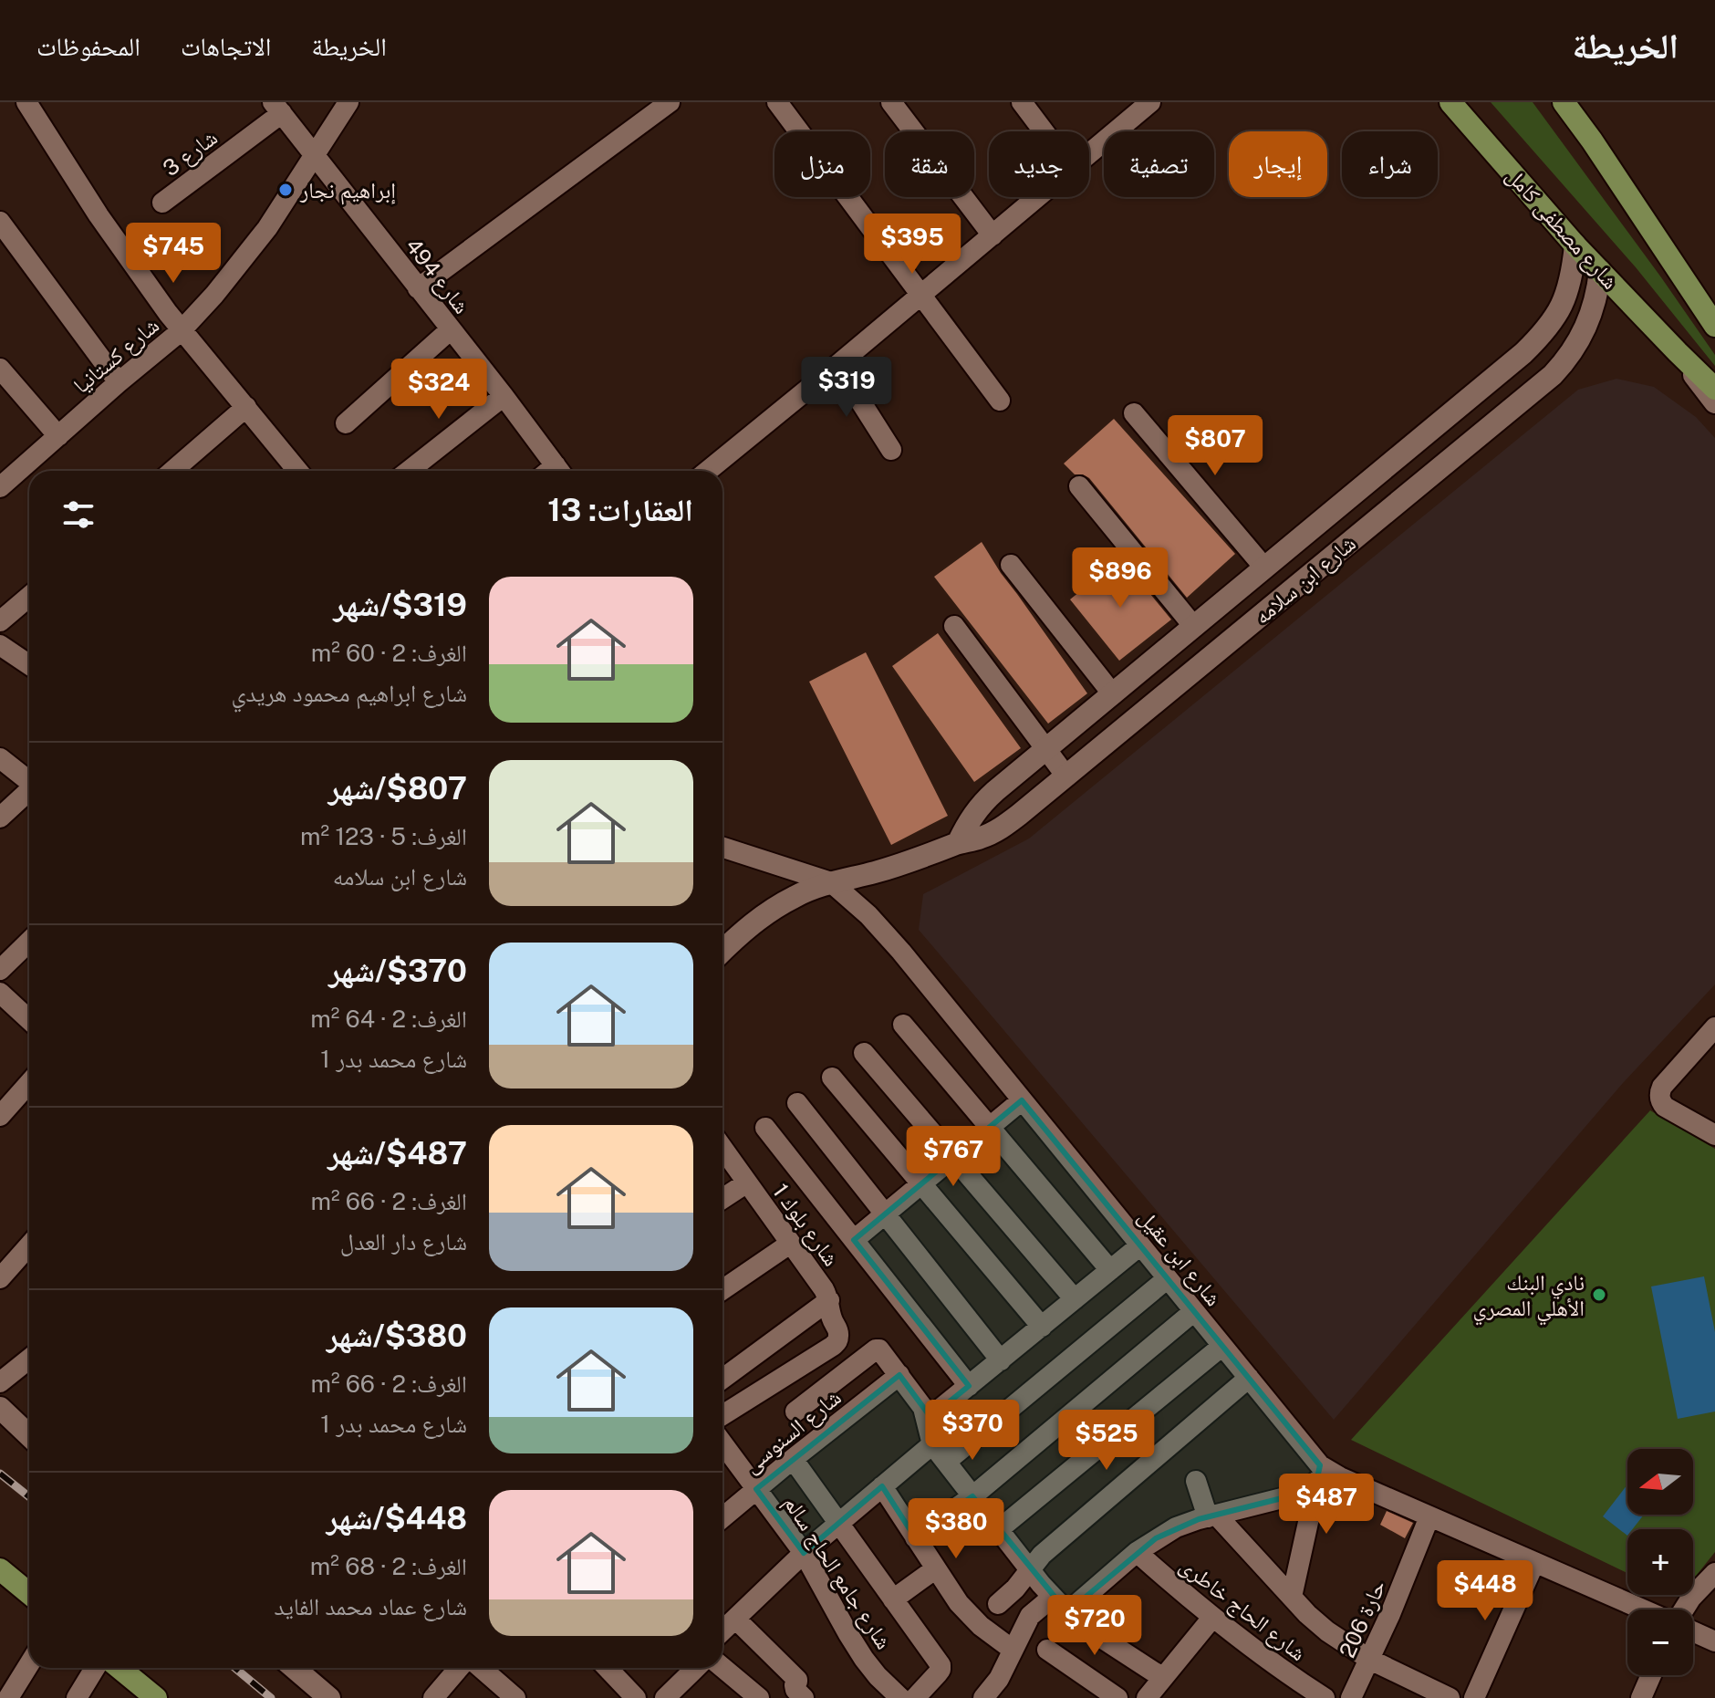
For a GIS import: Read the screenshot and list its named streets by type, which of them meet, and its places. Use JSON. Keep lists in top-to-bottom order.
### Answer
{
  "streets": {
    "main road": ["شارع مصطفى كامل"],
    "street": [
      "شارع 3",
      "شارع 494",
      "شارع كستانيا",
      "شارع ابن سلامه",
      "شارع بلوك 1",
      "شارع ابن عقيل",
      "شارع السنوسى",
      "شارع جامع الحاج سالم",
      "شارع الحاج خاطرى",
      "حارة 206"
    ]
  },
  "crossings": [
    ["شارع 3", "شارع 494"],
    ["شارع مصطفى كامل", "شارع ابن سلامه"],
    ["شارع 494", "شارع كستانيا"],
    ["شارع ابن سلامه", "شارع ابن عقيل"],
    ["شارع ابن عقيل", "حارة 206"],
    ["شارع السنوسى", "شارع جامع الحاج سالم"]
  ],
  "places": ["إبراهيم نجار", "نادي البنك الأهلي المصري"],
  "north": "left",
  "page": {
    "header": "الخريطة",
    "nav": ["الخريطة", "الاتجاهات", "المحفوظات"],
    "chip": [
      "شراء",
      "إيجار",
      "تصفية",
      "جديد",
      "شقة",
      "منزل"
    ],
    "price": [
      "$395",
      "$745",
      "$319",
      "$324",
      "$807",
      "$896",
      "$767",
      "$370",
      "$525",
      "$487",
      "$380",
      "$448",
      "$720"
    ],
    "heading": "العقارات: 13",
    "list": [
      {
        "name": "$319/شهر",
        "note": "الغرف: 2 · 60 m² · شارع ابراهيم محمود هريدي"
      },
      {
        "name": "$807/شهر",
        "note": "الغرف: 5 · 123 m² · شارع ابن سلامه"
      },
      {
        "name": "$370/شهر",
        "note": "الغرف: 2 · 64 m² · شارع محمد بدر 1"
      },
      {
        "name": "$487/شهر",
        "note": "الغرف: 2 · 66 m² · شارع دار العدل"
      },
      {
        "name": "$380/شهر",
        "note": "الغرف: 2 · 66 m² · شارع محمد بدر 1"
      },
      {
        "name": "$448/شهر",
        "note": "الغرف: 2 · 68 m² · شارع عماد محمد الفايد"
      }
    ],
    "map_buttons": ["+", "−"]
  }
}
